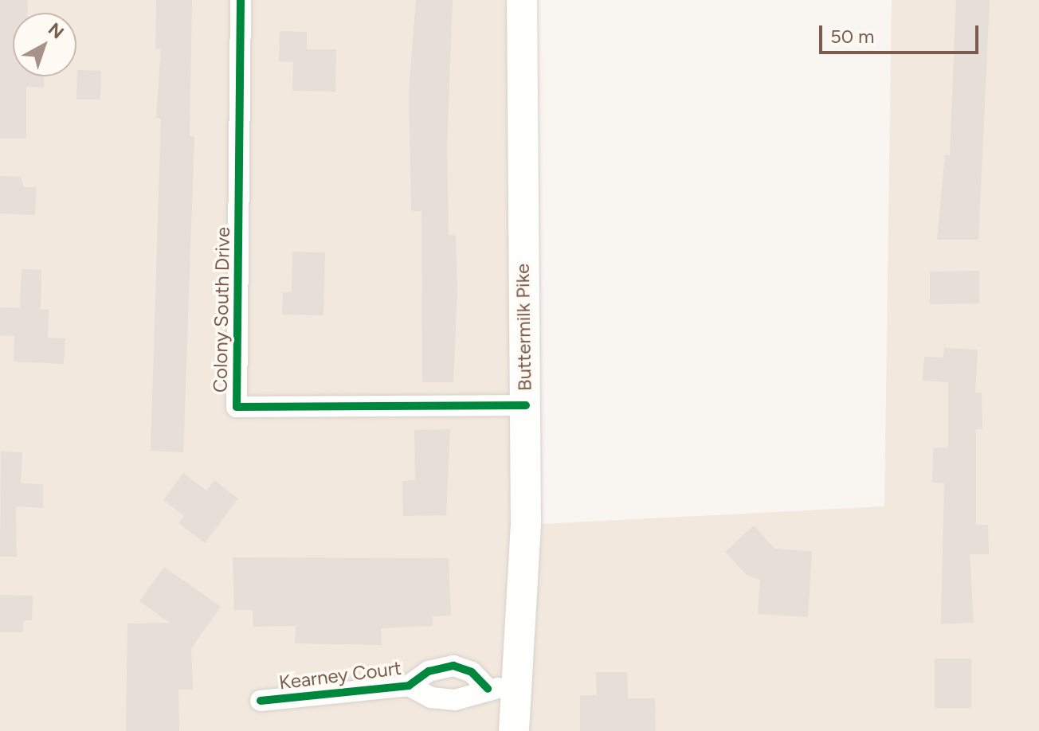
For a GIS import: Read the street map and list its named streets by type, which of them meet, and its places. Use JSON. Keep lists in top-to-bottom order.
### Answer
{
  "streets": {
    "main road": ["Buttermilk Pike"],
    "street": ["Colony South Drive", "Kearney Court"]
  },
  "crossings": [
    ["Colony South Drive", "Buttermilk Pike"],
    ["Buttermilk Pike", "Kearney Court"]
  ],
  "scale_bar": "50 m",
  "north": "top right"
}
